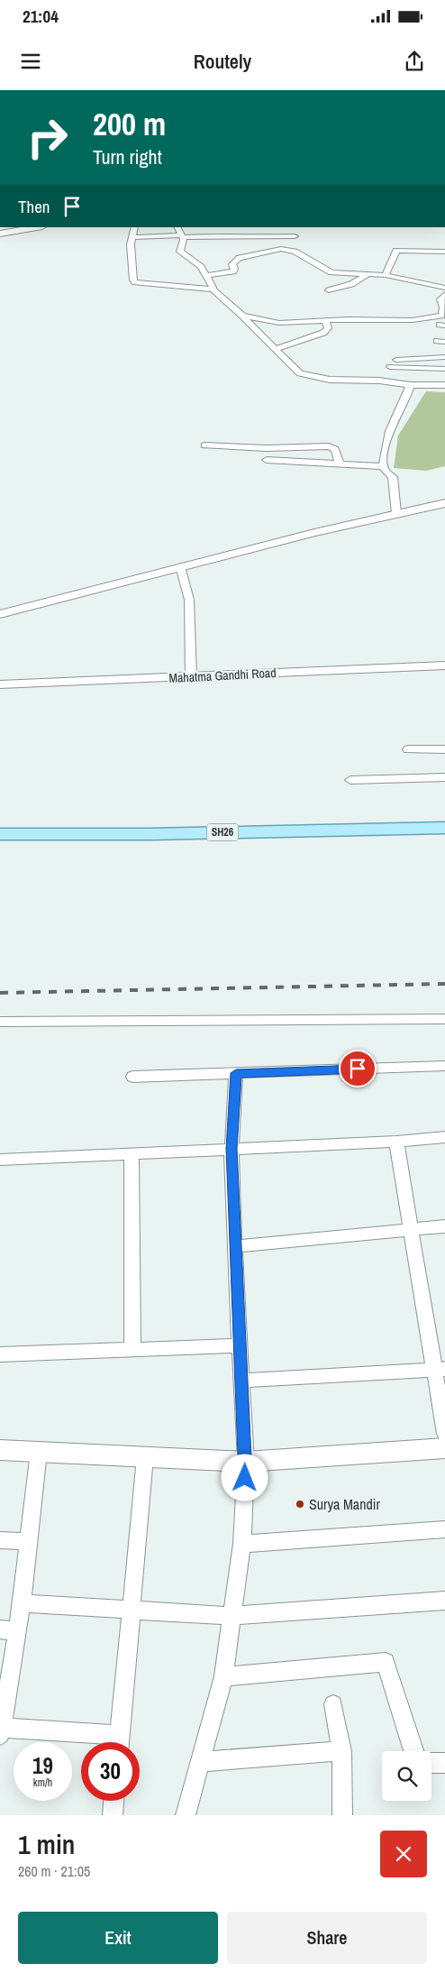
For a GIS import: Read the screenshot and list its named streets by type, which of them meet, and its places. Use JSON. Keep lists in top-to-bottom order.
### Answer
{
  "streets": {
    "main road": ["SH26"],
    "street": ["Mahatma Gandhi Road"]
  },
  "places": ["Surya Mandir"],
  "page": {
    "status": "21:04",
    "header": "Routely",
    "turn": ["200 m", "Turn right"],
    "then": "Then",
    "speed": "19 km/h",
    "limit": "30",
    "heading": ["1 min", "260 m · 21:05"],
    "buttons": ["Exit", "Share"]
  }
}
